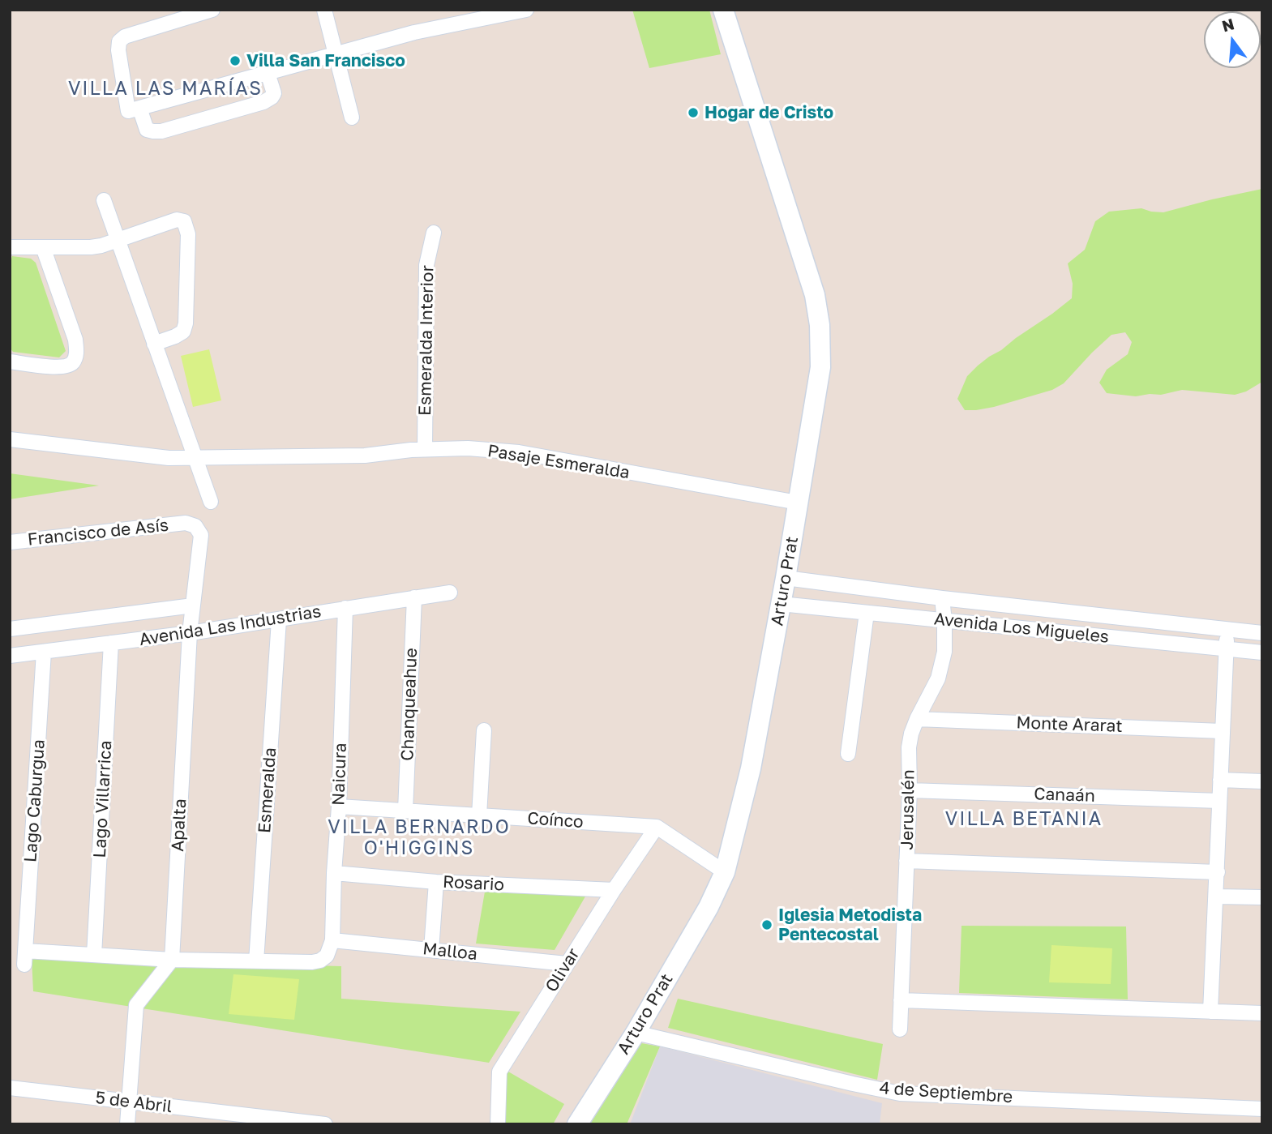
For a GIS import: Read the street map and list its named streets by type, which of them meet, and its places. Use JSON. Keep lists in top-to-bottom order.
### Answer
{
  "streets": {
    "main road": ["Arturo Prat"],
    "street": [
      "Esmeralda Interior",
      "Pasaje Esmeralda",
      "Francisco de Asís",
      "Avenida Las Industrias",
      "Avenida Los Migueles",
      "Chanqueahue",
      "Monte Ararat",
      "Naicura",
      "Esmeralda",
      "Canaán",
      "Lago Villarrica",
      "Lago Caburgua",
      "Jerusalén",
      "Coínco",
      "Apalta",
      "Rosario",
      "Malloa",
      "Olivar",
      "4 de Septiembre",
      "5 de Abril"
    ]
  },
  "crossings": [
    ["Esmeralda Interior", "Pasaje Esmeralda"],
    ["Pasaje Esmeralda", "Arturo Prat"],
    ["Francisco de Asís", "Apalta"],
    ["Arturo Prat", "Avenida Los Migueles"],
    ["Arturo Prat", "4 de Septiembre"],
    ["Avenida Las Industrias", "Chanqueahue"],
    ["Avenida Las Industrias", "Naicura"],
    ["Avenida Las Industrias", "Esmeralda"],
    ["Avenida Las Industrias", "Lago Villarrica"],
    ["Avenida Las Industrias", "Lago Caburgua"],
    ["Avenida Las Industrias", "Apalta"],
    ["Avenida Los Migueles", "Jerusalén"],
    ["Chanqueahue", "Coínco"],
    ["Monte Ararat", "Jerusalén"],
    ["Naicura", "Coínco"],
    ["Naicura", "Rosario"],
    ["Naicura", "Malloa"],
    ["Canaán", "Jerusalén"],
    ["Lago Villarrica", "Lago Caburgua"],
    ["Lago Caburgua", "Apalta"],
    ["Coínco", "Olivar"],
    ["Rosario", "Olivar"],
    ["Malloa", "Olivar"]
  ],
  "districts": ["VILLA LAS MARÍAS", "VILLA BETANIA", "VILLA BERNARDO O'HIGGINS"],
  "places": ["Villa San Francisco", "Hogar de Cristo", "Iglesia Metodista Pentecostal"],
  "north": "top"
}
